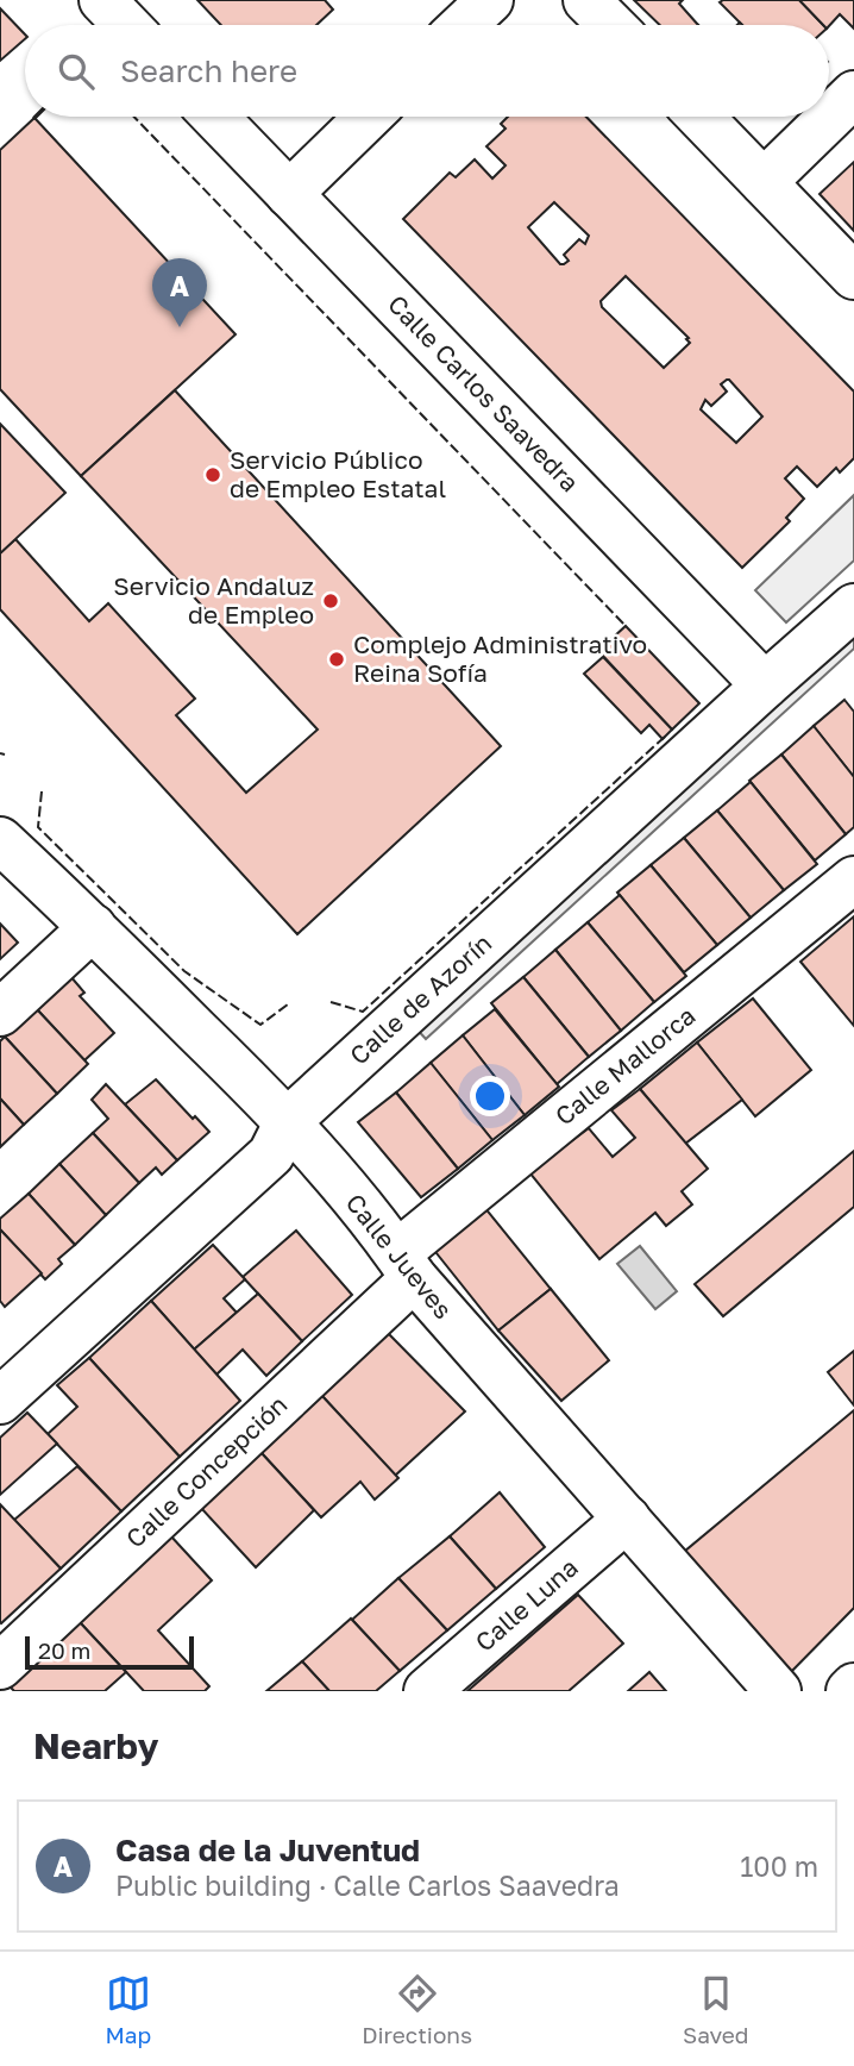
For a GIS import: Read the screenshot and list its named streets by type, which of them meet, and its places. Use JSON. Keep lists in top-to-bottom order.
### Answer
{
  "streets": {
    "street": [
      "Calle Carlos Saavedra",
      "Calle de Azorín",
      "Calle Mallorca",
      "Calle Jueves",
      "Calle Concepción",
      "Calle Luna"
    ]
  },
  "crossings": [
    ["Calle Carlos Saavedra", "Calle de Azorín"],
    ["Calle de Azorín", "Calle Jueves"],
    ["Calle Mallorca", "Calle Jueves"],
    ["Calle Mallorca", "Calle Concepción"],
    ["Calle Jueves", "Calle Concepción"],
    ["Calle Jueves", "Calle Luna"]
  ],
  "places": ["Servicio Público de Empleo Estatal", "Servicio Andaluz de Empleo", "Complejo Administrativo Reina Sofía"],
  "scale_bar": "20 m",
  "page": {
    "search": "Search here",
    "pins": "A",
    "scale": "20 m",
    "heading": "Nearby",
    "list": [
      {
        "mark": "A",
        "name": "Casa de la Juventud",
        "note": "Public building · Calle Carlos Saavedra",
        "value": "100 m"
      }
    ],
    "nav": ["Map", "Directions", "Saved"]
  }
}
